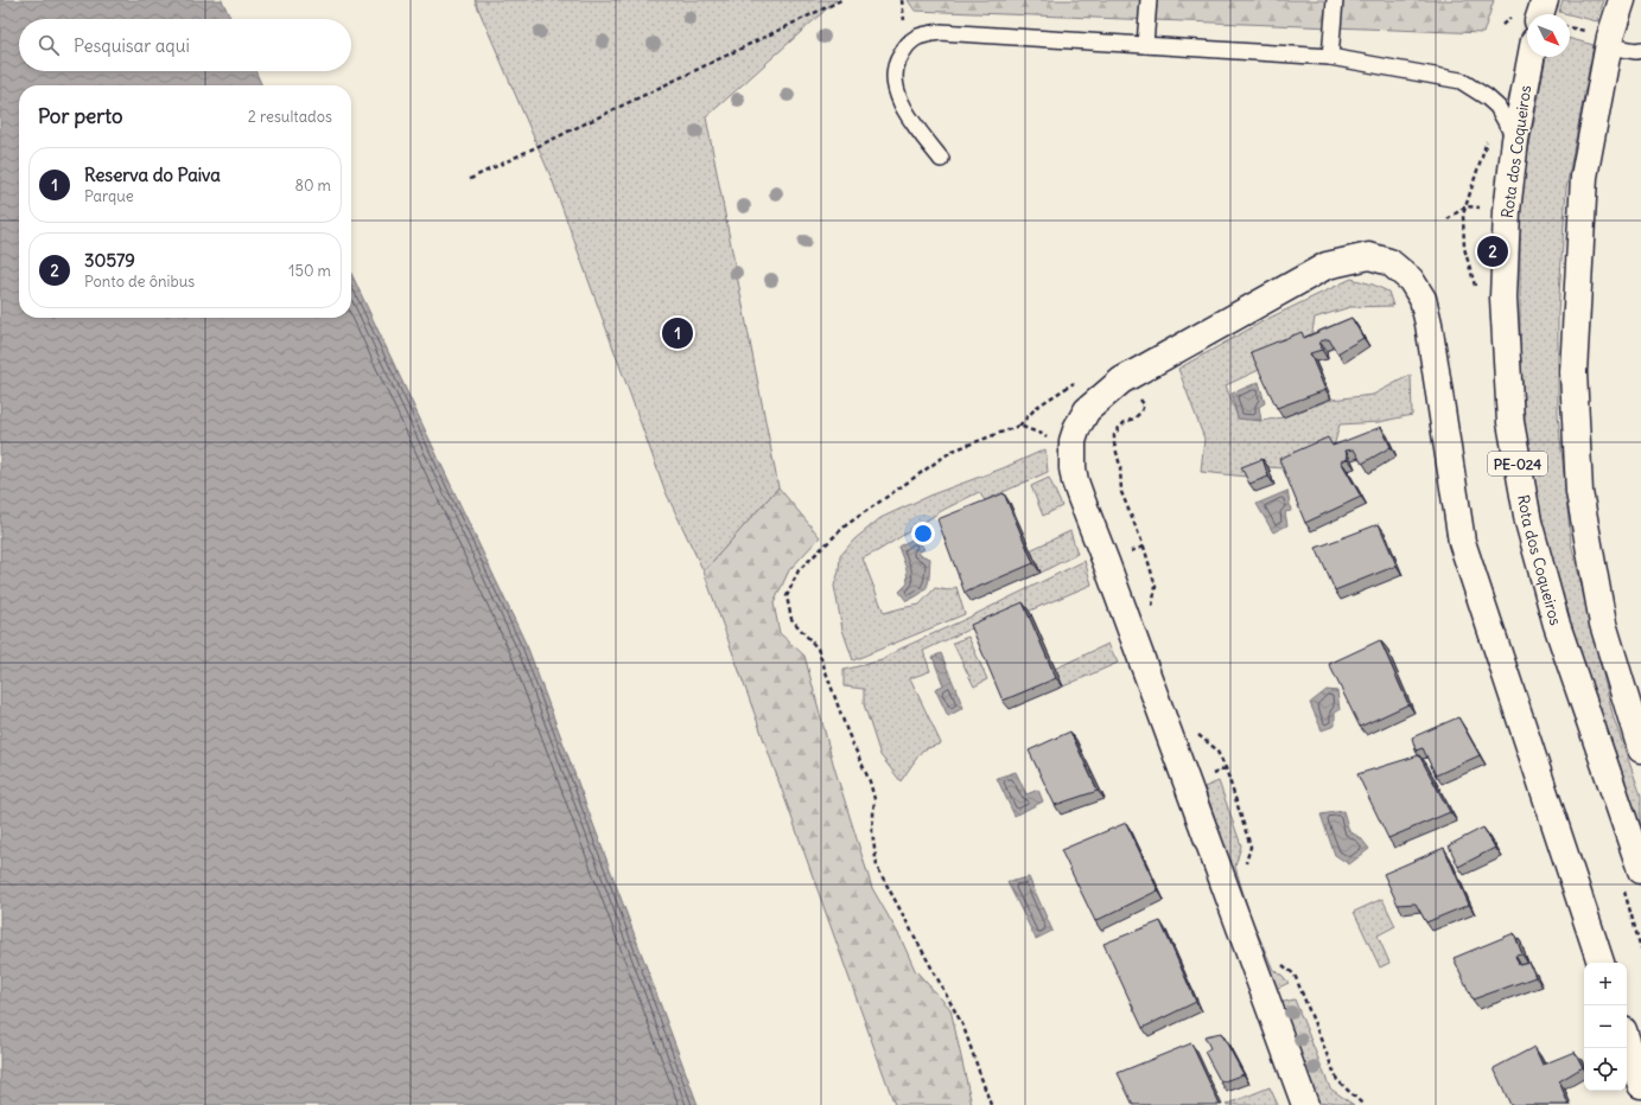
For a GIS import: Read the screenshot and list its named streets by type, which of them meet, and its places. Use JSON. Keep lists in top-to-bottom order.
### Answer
{
  "streets": {
    "street": ["Rota dos Coqueiros", "PE-024"]
  },
  "north": "bottom right",
  "page": {
    "search": "Pesquisar aqui",
    "heading": ["Por perto", "2 resultados"],
    "list": [
      {
        "mark": "1",
        "name": "Reserva do Paiva",
        "note": "Parque",
        "value": "80 m"
      },
      {
        "mark": "2",
        "name": "30579",
        "note": "Ponto de ônibus",
        "value": "150 m"
      }
    ],
    "pins": ["2", "1"],
    "map_buttons": ["+", "−"]
  }
}
